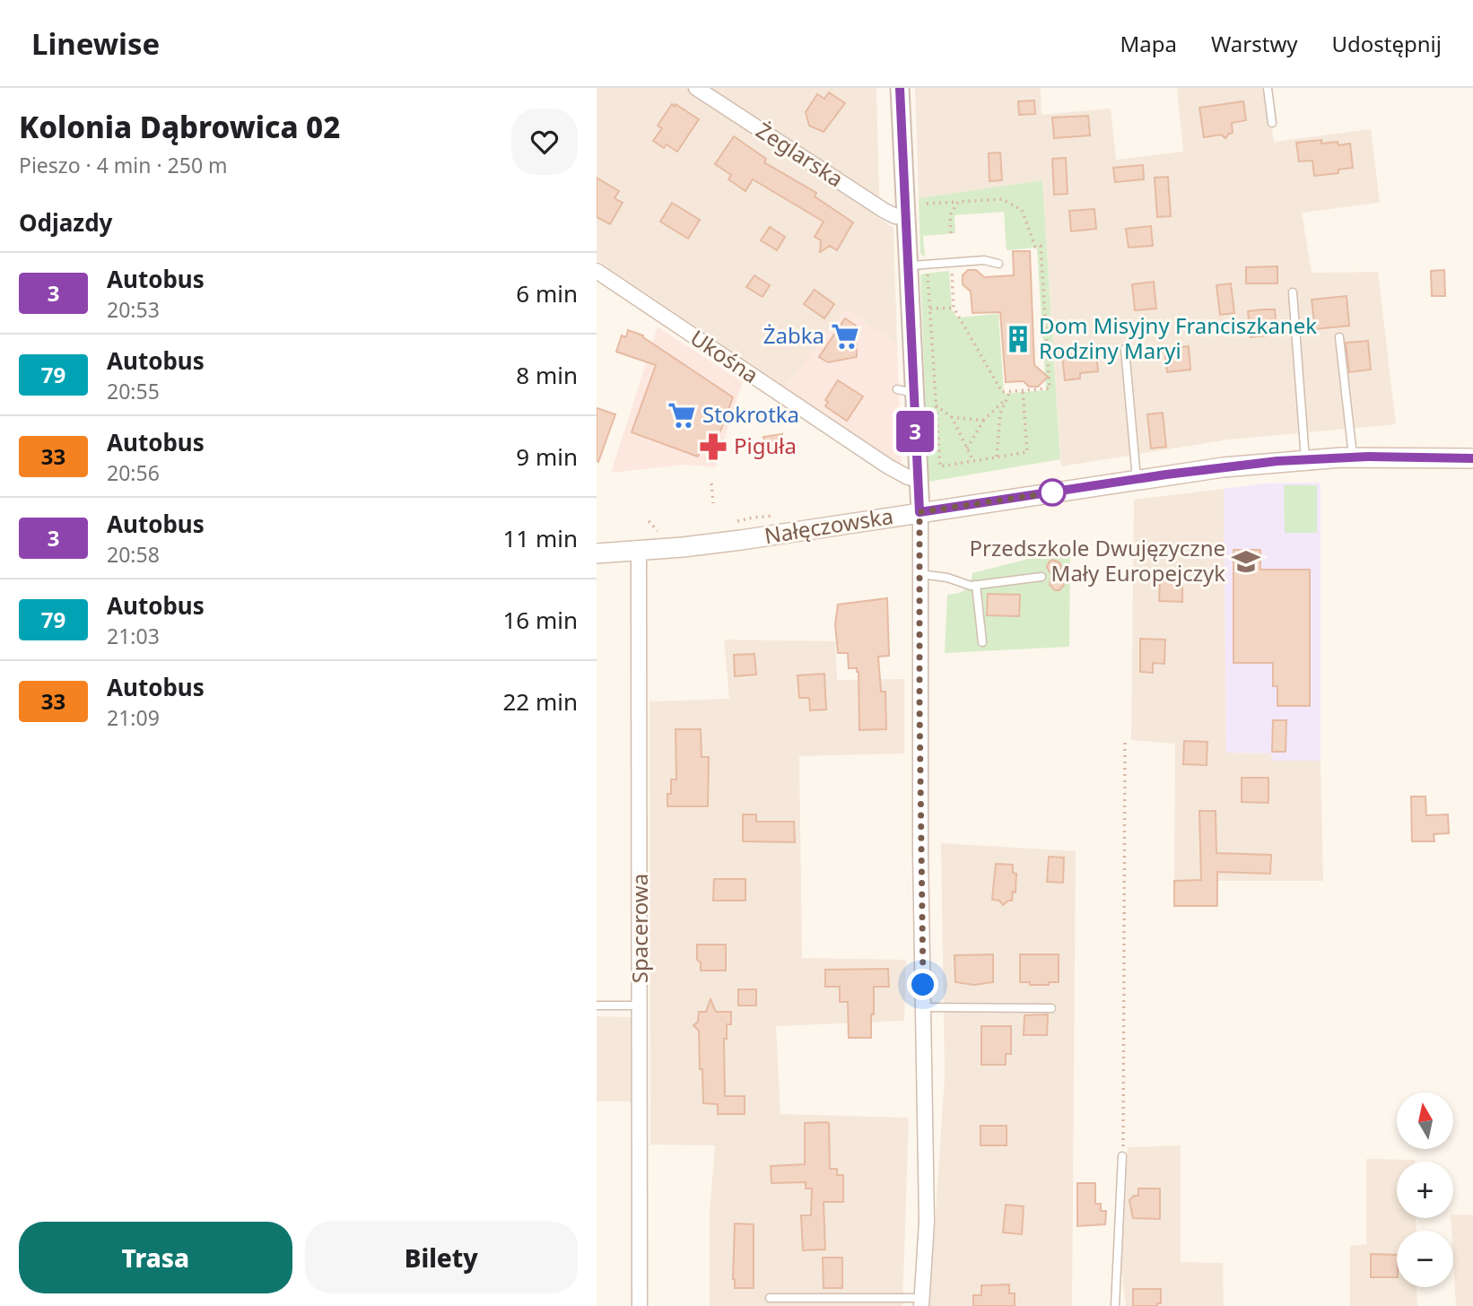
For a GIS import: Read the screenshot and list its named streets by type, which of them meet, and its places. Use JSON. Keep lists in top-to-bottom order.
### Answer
{
  "streets": {
    "main road": ["Nałęczowska"],
    "street": ["Żeglarska", "Ukośna", "Spacerowa"]
  },
  "crossings": [
    ["Nałęczowska", "Spacerowa"]
  ],
  "places": {
    "supermarket": ["Żabka", "Stokrotka"],
    "building": ["Dom Misyjny Franciszkanek Rodziny Maryi"],
    "pharmacy": ["Piguła"],
    "school or university": ["Przedszkole Dwujęzyczne Mały Europejczyk"]
  },
  "lines": ["bus line 3"],
  "north": "top",
  "page": {
    "header": "Linewise",
    "nav": ["Mapa", "Warstwy", "Udostępnij"],
    "heading": [
      ["Kolonia Dąbrowica 02", "Pieszo · 4 min · 250 m"],
      "Odjazdy"
    ],
    "on_map": "3",
    "list": [
      {
        "mark": "3",
        "name": "Autobus",
        "note": "20:53",
        "value": "6 min"
      },
      {
        "mark": "79",
        "name": "Autobus",
        "note": "20:55",
        "value": "8 min"
      },
      {
        "mark": "33",
        "name": "Autobus",
        "note": "20:56",
        "value": "9 min"
      },
      {
        "mark": "3",
        "name": "Autobus",
        "note": "20:58",
        "value": "11 min"
      },
      {
        "mark": "79",
        "name": "Autobus",
        "note": "21:03",
        "value": "16 min"
      },
      {
        "mark": "33",
        "name": "Autobus",
        "note": "21:09",
        "value": "22 min"
      }
    ],
    "map_buttons": ["+", "−"],
    "buttons": ["Trasa", "Bilety"]
  }
}
